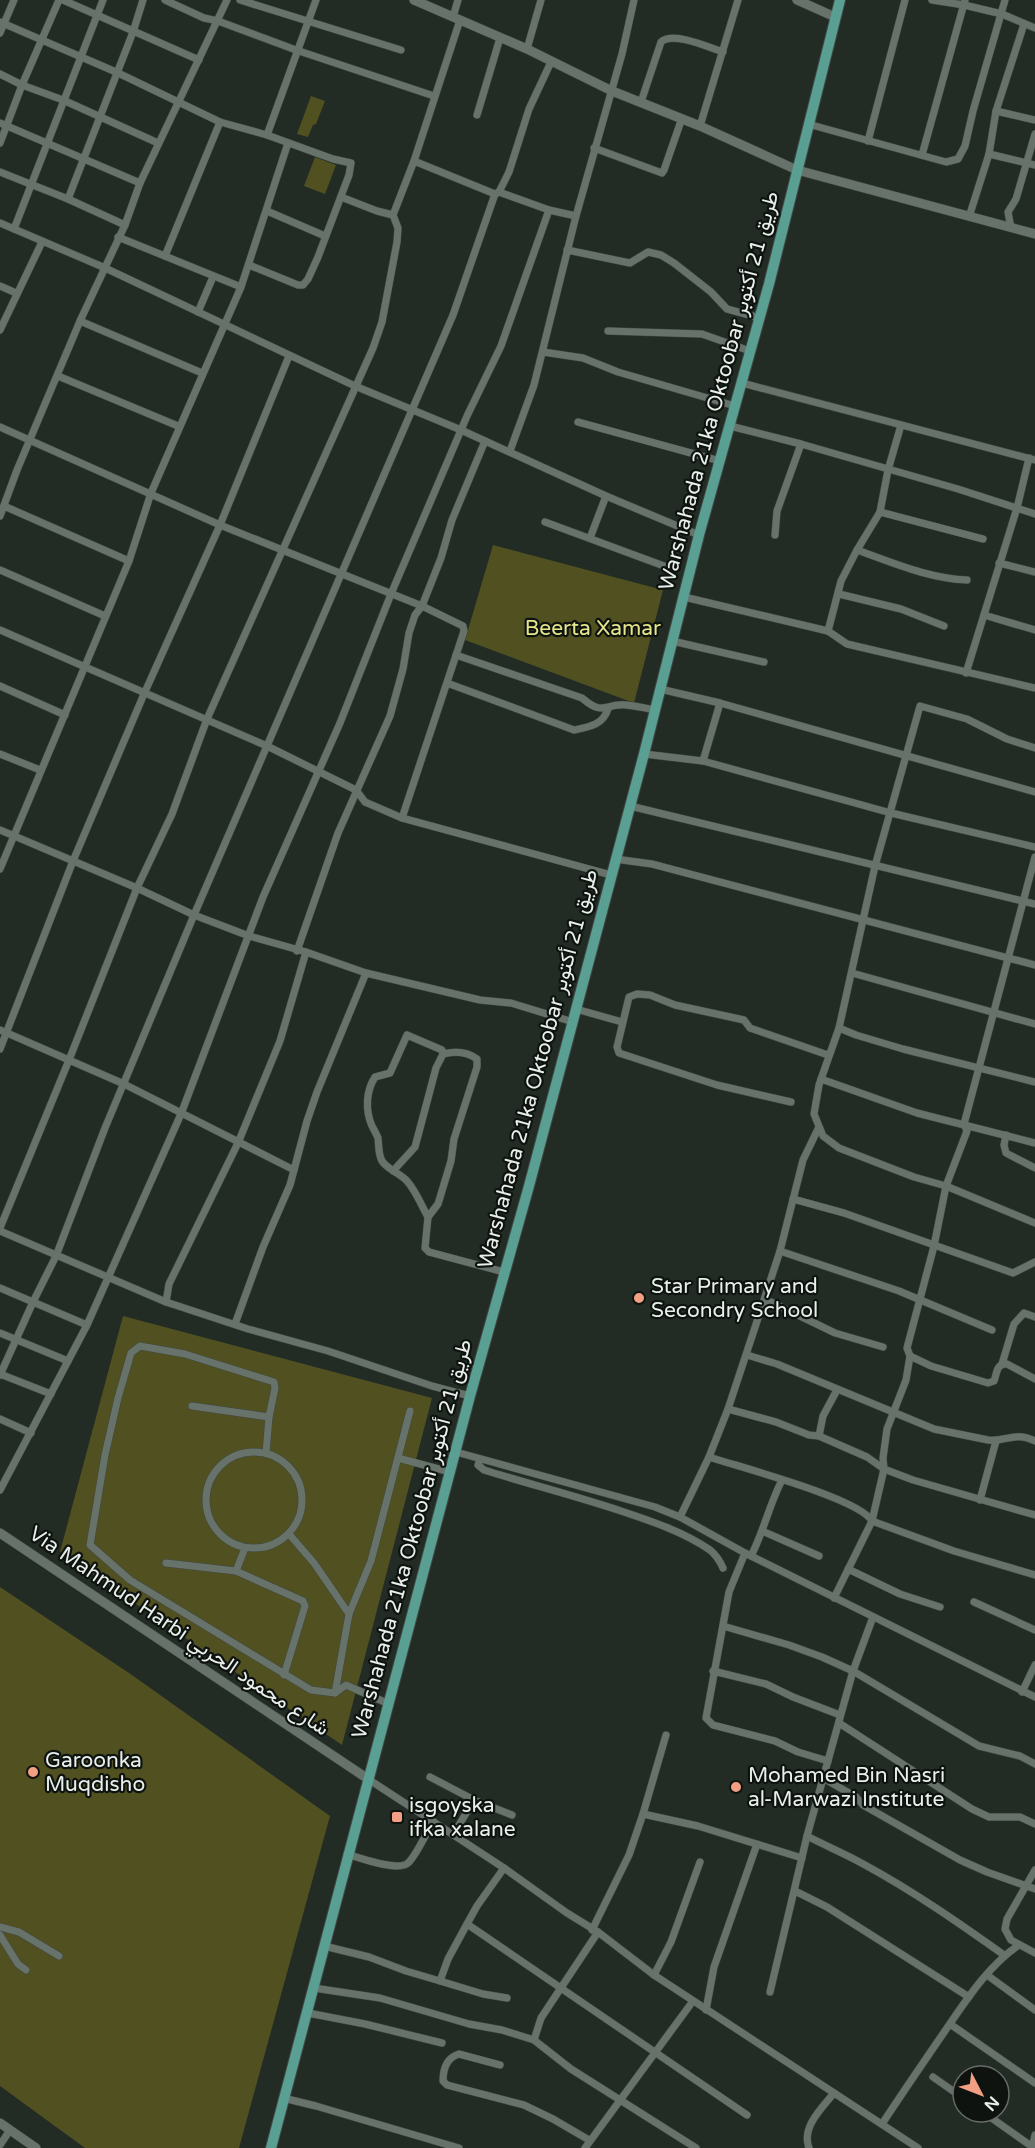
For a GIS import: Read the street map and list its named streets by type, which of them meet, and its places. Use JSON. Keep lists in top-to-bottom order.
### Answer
{
  "streets": {
    "main road": ["Warshahada 21ka Oktoobar طريق 21 أكتوبر"],
    "street": ["Via Mahmud Harbi شارع محمود الحربي"]
  },
  "crossings": [
    ["Warshahada 21ka Oktoobar طريق 21 أكتوبر", "Via Mahmud Harbi شارع محمود الحربي"]
  ],
  "parks": ["Beerta Xamar"],
  "places": {
    "other": ["Star Primary and Secondry School", "Garoonka Muqdisho", "Mohamed Bin Nasri al-Marwazi Institute"],
    "transit": ["isgoyska ifka xalane"]
  },
  "north": "bottom right"
}
